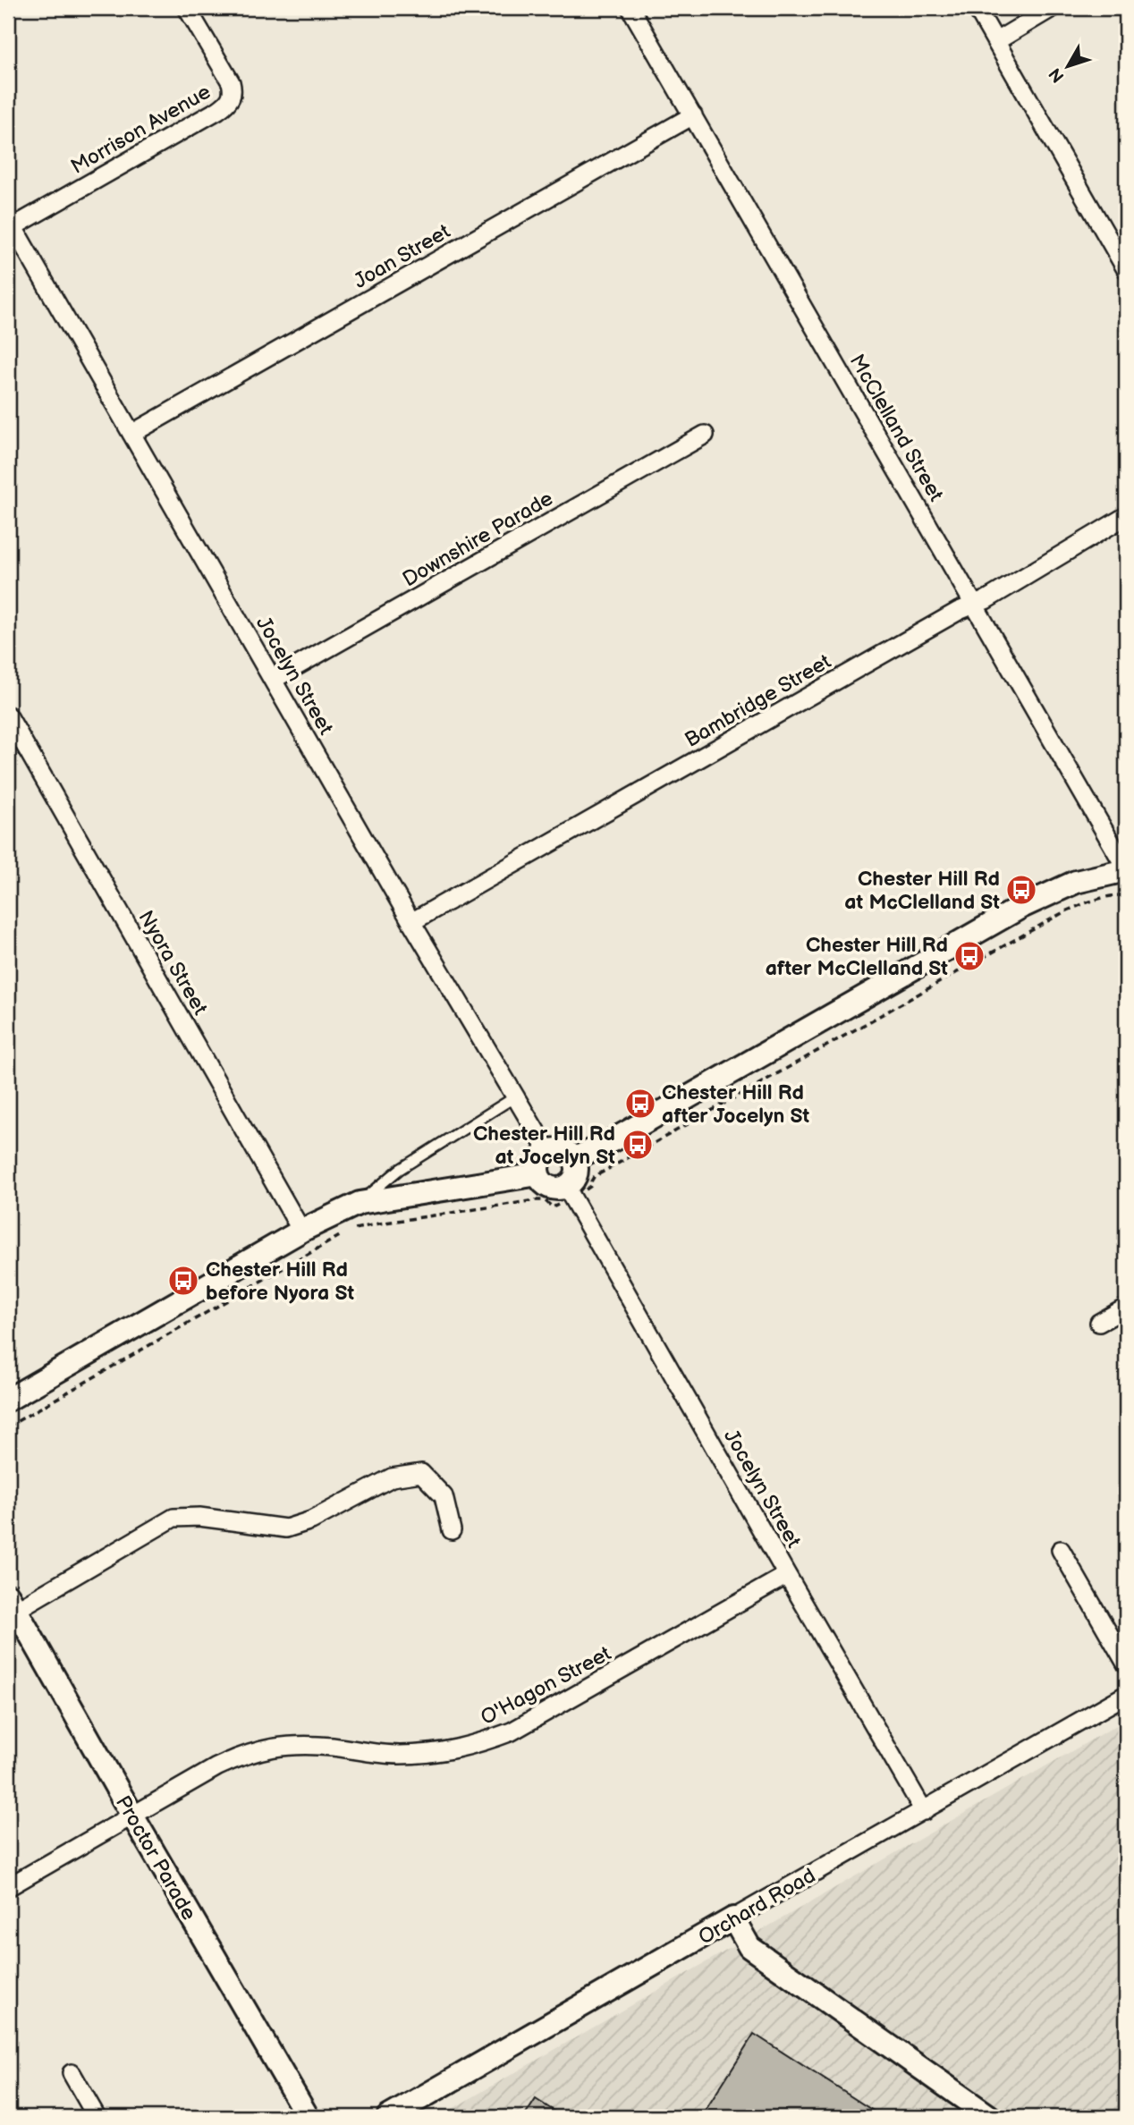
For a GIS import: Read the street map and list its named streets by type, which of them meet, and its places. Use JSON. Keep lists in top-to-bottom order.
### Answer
{
  "streets": {
    "street": [
      "Morrison Avenue",
      "Joan Street",
      "McClelland Street",
      "Downshire Parade",
      "Jocelyn Street",
      "Bambridge Street",
      "Nyora Street",
      "O'Hagon Street",
      "Proctor Parade",
      "Orchard Road"
    ]
  },
  "crossings": [
    ["Morrison Avenue", "Jocelyn Street"],
    ["Joan Street", "McClelland Street"],
    ["Joan Street", "Jocelyn Street"],
    ["McClelland Street", "Bambridge Street"],
    ["Downshire Parade", "Jocelyn Street"],
    ["Jocelyn Street", "Bambridge Street"],
    ["Jocelyn Street", "O'Hagon Street"],
    ["Jocelyn Street", "Orchard Road"],
    ["O'Hagon Street", "Proctor Parade"]
  ],
  "places": {
    "bus stop": [
      "Chester Hill Rd at McClelland St",
      "Chester Hill Rd after McClelland St",
      "Chester Hill Rd after Jocelyn St",
      "Chester Hill Rd at Jocelyn St",
      "Chester Hill Rd before Nyora St"
    ]
  },
  "north": "bottom left"
}
